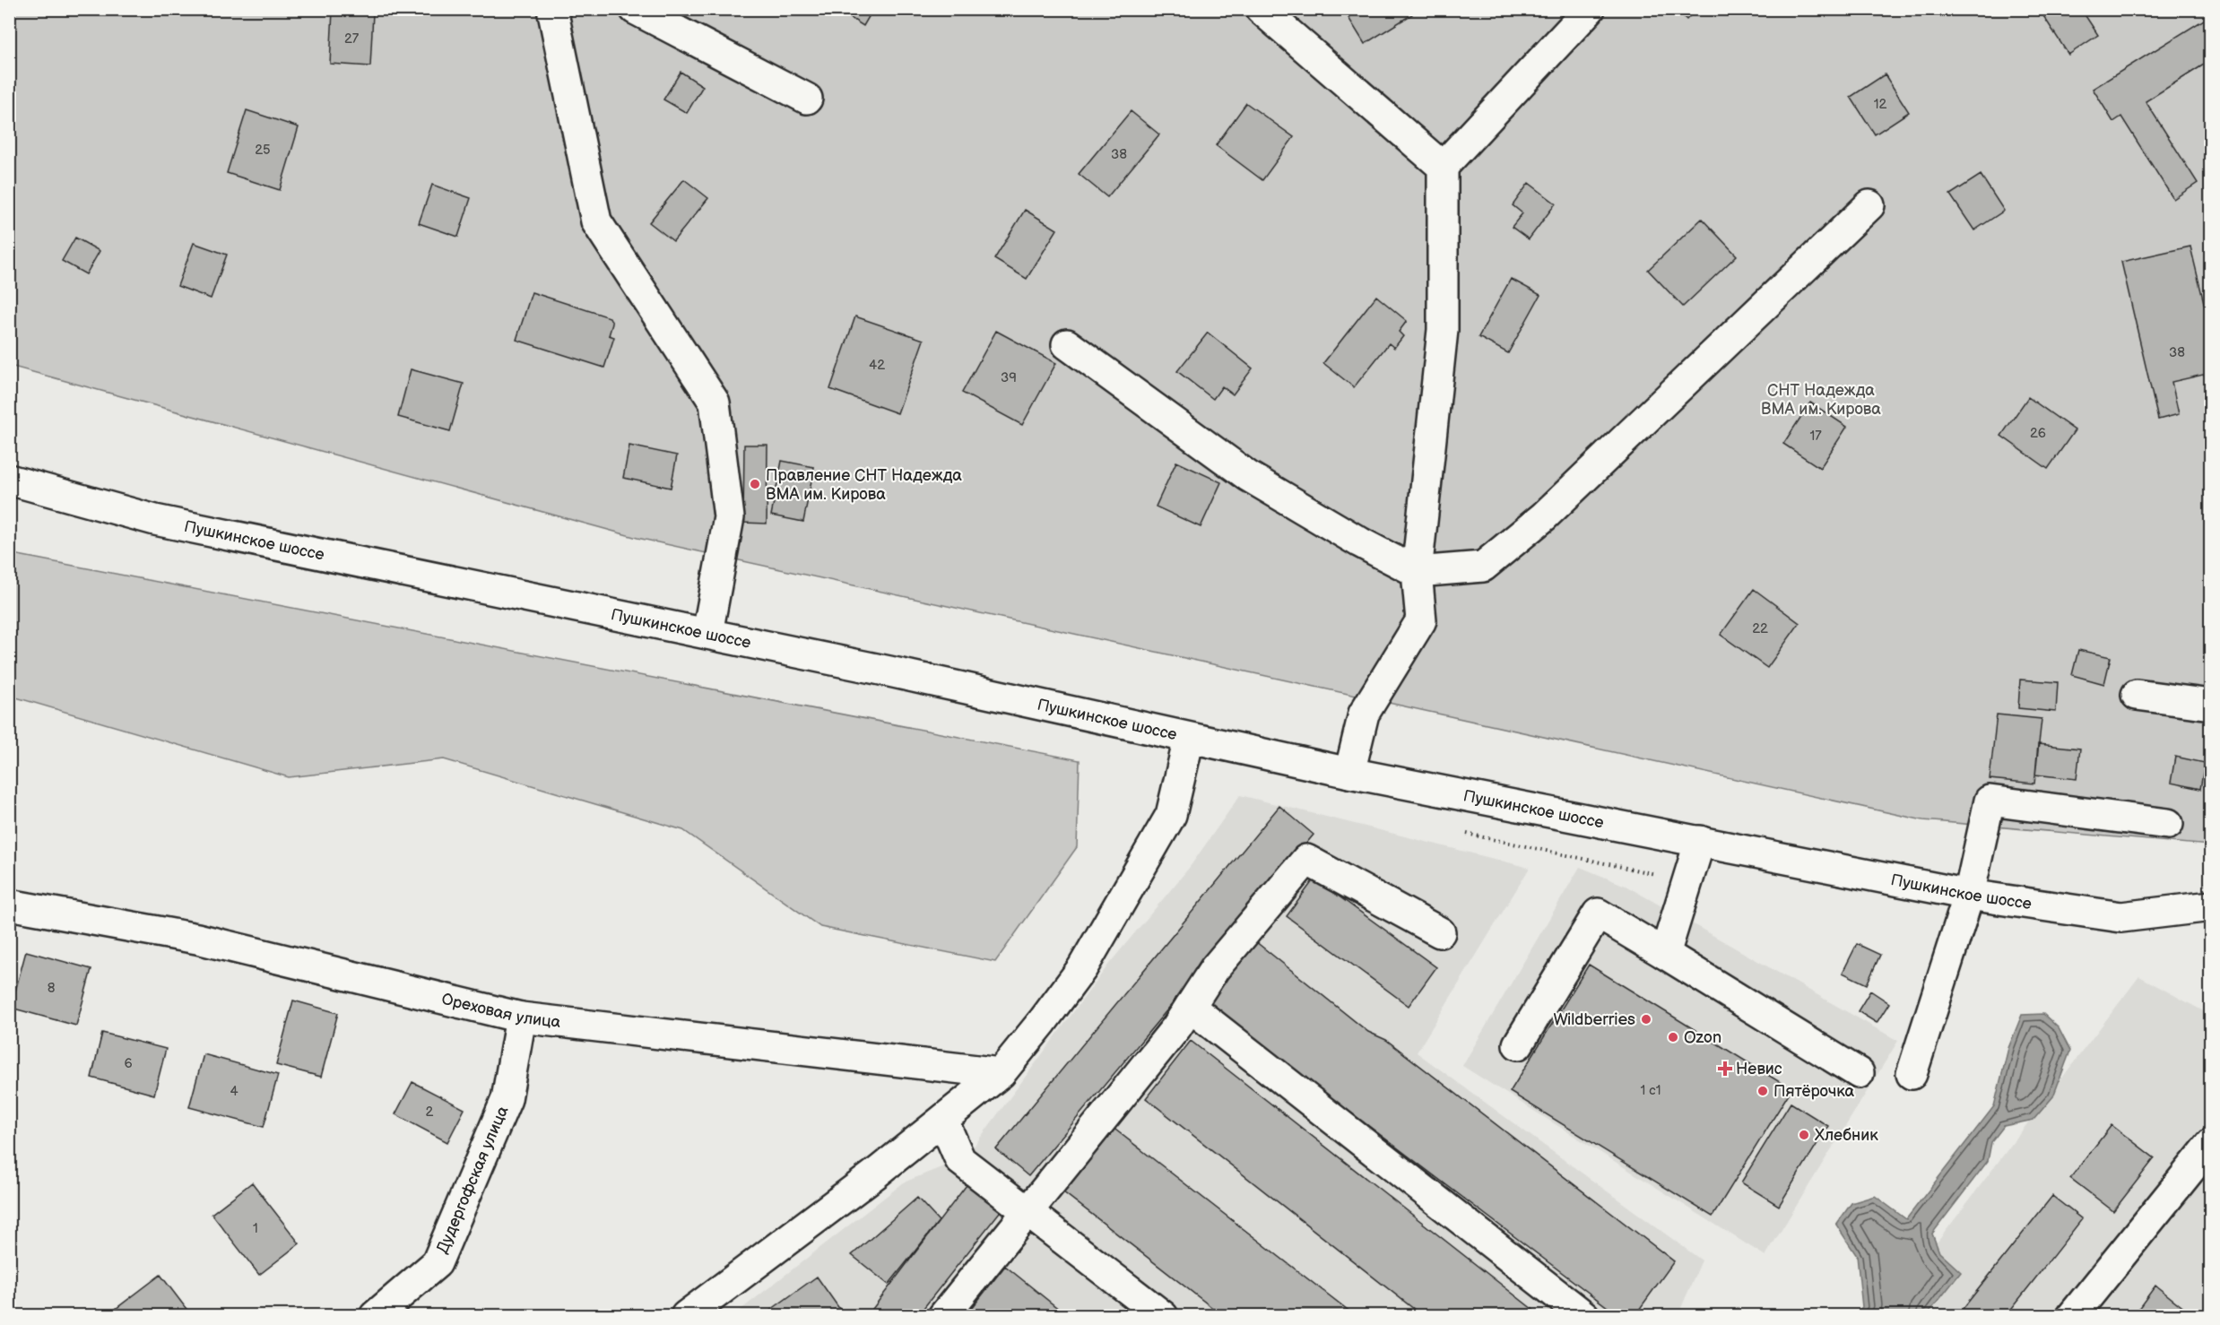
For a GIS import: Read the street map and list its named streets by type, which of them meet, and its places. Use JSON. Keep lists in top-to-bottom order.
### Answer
{
  "streets": {
    "street": ["Пушкинское шоссе", "Ореховая улица", "Дудергофская улица"]
  },
  "crossings": [
    ["Ореховая улица", "Дудергофская улица"]
  ],
  "parks": ["СНТ Надежда ВМА им. Кирова"],
  "places": {
    "other": [
      "Правление СНТ Надежда ВМА им. Кирова",
      "Wildberries",
      "Ozon",
      "Пятёрочка",
      "Хлебник"
    ],
    "health": ["Невис"]
  },
  "house_numbers": [
    "27",
    "12",
    "25",
    "38",
    "38",
    "42",
    "39",
    "26",
    "17",
    "22",
    "8",
    "6",
    "1 с1",
    "4",
    "2",
    "1"
  ]
}
